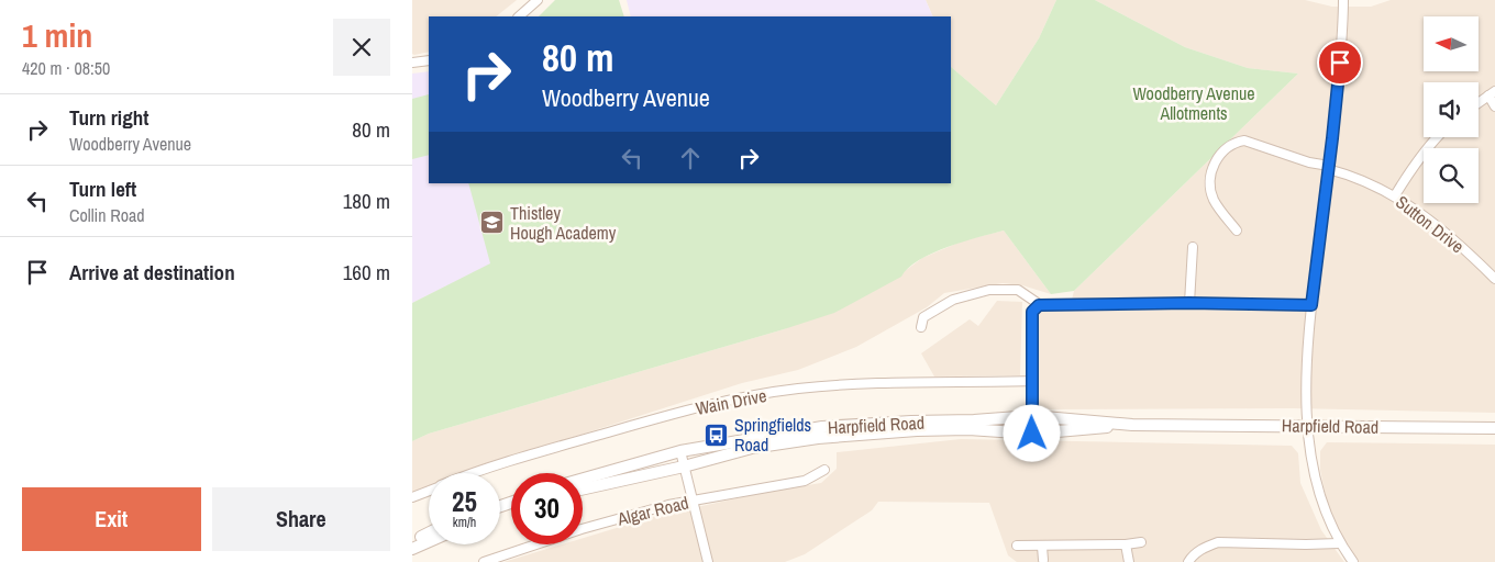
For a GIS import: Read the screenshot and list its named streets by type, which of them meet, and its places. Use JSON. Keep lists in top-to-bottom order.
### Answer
{
  "streets": {
    "street": [
      "Sutton Drive",
      "Wain Drive",
      "Harpfield Road",
      "Algar Road"
    ]
  },
  "parks": ["Woodberry Avenue Allotments"],
  "places": {
    "school or university": ["Thistley Hough Academy"],
    "bus stop": ["Springfields Road"]
  },
  "north": "left",
  "page": {
    "heading": ["1 min", "420 m · 08:50"],
    "turn": ["80 m", "Woodberry Avenue"],
    "list": [
      {
        "name": "Turn right",
        "note": "Woodberry Avenue",
        "value": "80 m"
      },
      {
        "name": "Turn left",
        "note": "Collin Road",
        "value": "180 m"
      },
      {
        "name": "Arrive at destination",
        "value": "160 m"
      }
    ],
    "speed": "25 km/h",
    "limit": "30",
    "buttons": ["Exit", "Share"]
  }
}
